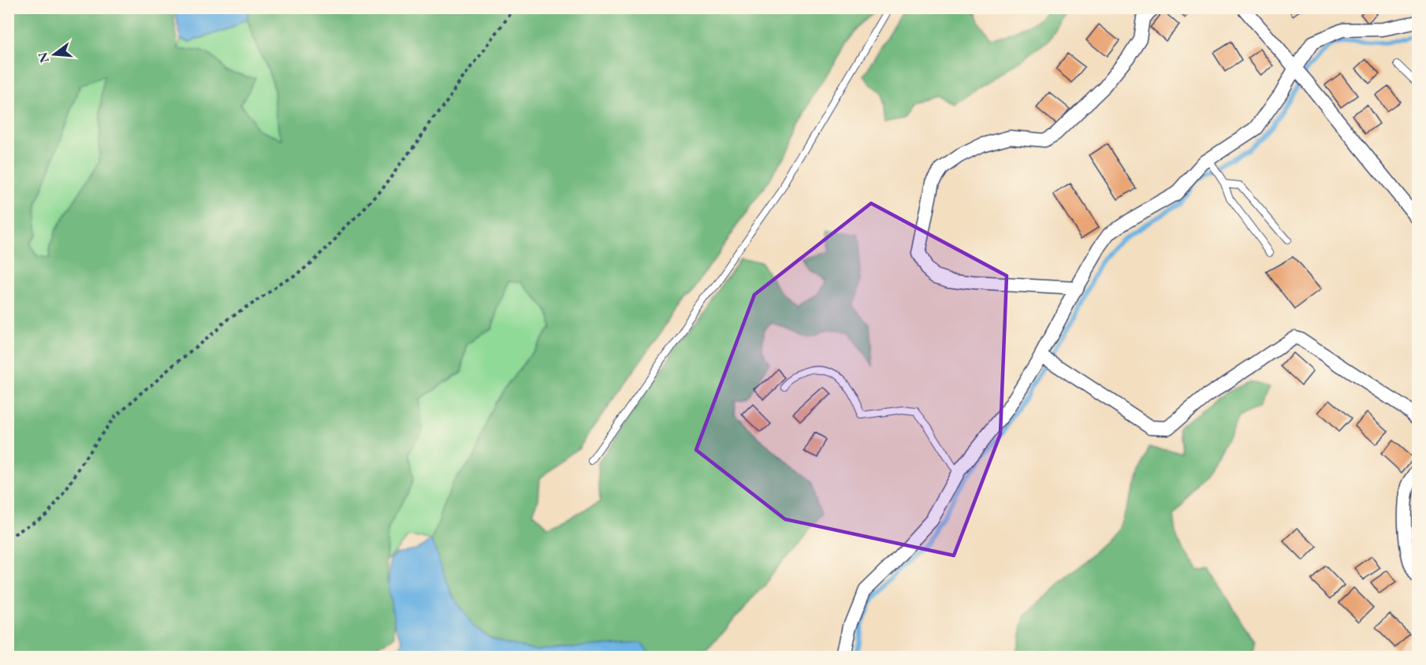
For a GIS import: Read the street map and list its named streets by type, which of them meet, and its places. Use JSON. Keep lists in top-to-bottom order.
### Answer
{
  "north": "left"
}
